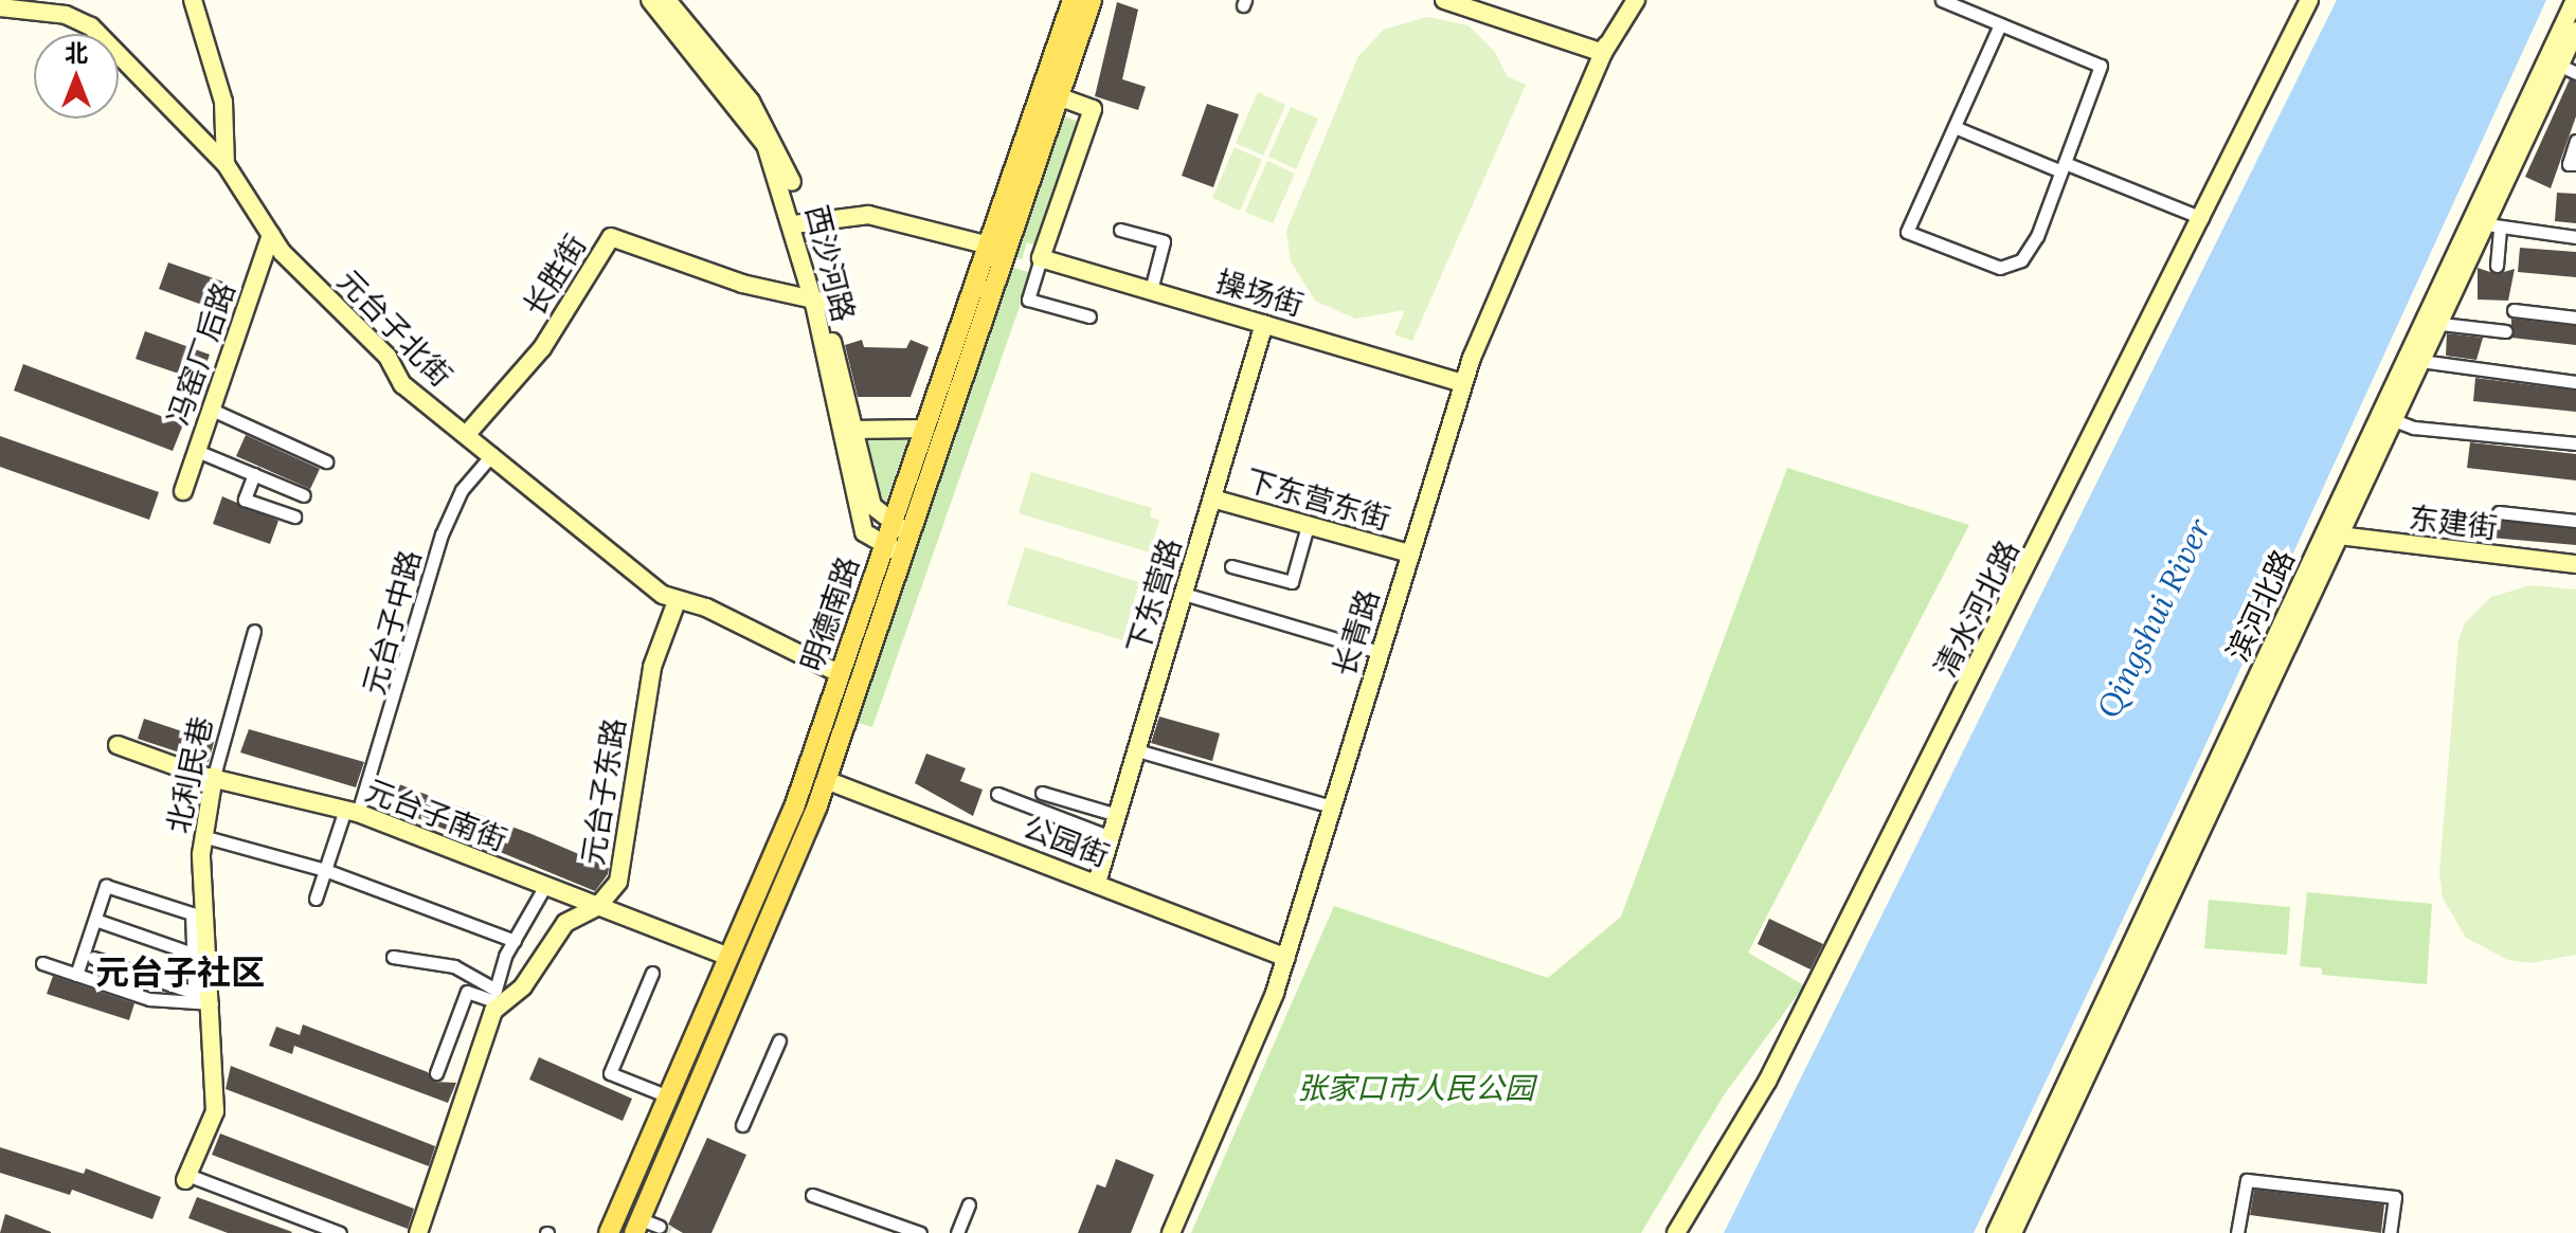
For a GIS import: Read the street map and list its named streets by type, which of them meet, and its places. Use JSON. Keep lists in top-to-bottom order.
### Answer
{
  "streets": {
    "main road": ["明德南路"],
    "street": [
      "西沙河路",
      "长胜街",
      "操场街",
      "元台子北街",
      "冯窑厂后路",
      "下东营东街",
      "东建街",
      "下东营路",
      "滨河北路",
      "清水河北路",
      "元台子中路",
      "长青路",
      "北利民巷",
      "元台子东路",
      "元台子南街",
      "公园街"
    ]
  },
  "crossings": [
    ["西沙河路", "长胜街"],
    ["西沙河路", "明德南路"],
    ["长胜街", "元台子北街"],
    ["操场街", "下东营路"],
    ["操场街", "长青路"],
    ["元台子北街", "冯窑厂后路"],
    ["元台子北街", "明德南路"],
    ["元台子北街", "元台子中路"],
    ["元台子北街", "元台子东路"],
    ["下东营东街", "下东营路"],
    ["下东营东街", "长青路"],
    ["东建街", "滨河北路"],
    ["下东营路", "公园街"],
    ["明德南路", "元台子南街"],
    ["明德南路", "公园街"],
    ["元台子中路", "元台子南街"],
    ["长青路", "公园街"],
    ["北利民巷", "元台子南街"],
    ["元台子东路", "元台子南街"]
  ],
  "districts": ["元台子社区"],
  "water": ["Qingshui River"],
  "parks": ["张家口市人民公园"],
  "north": "top"
}
